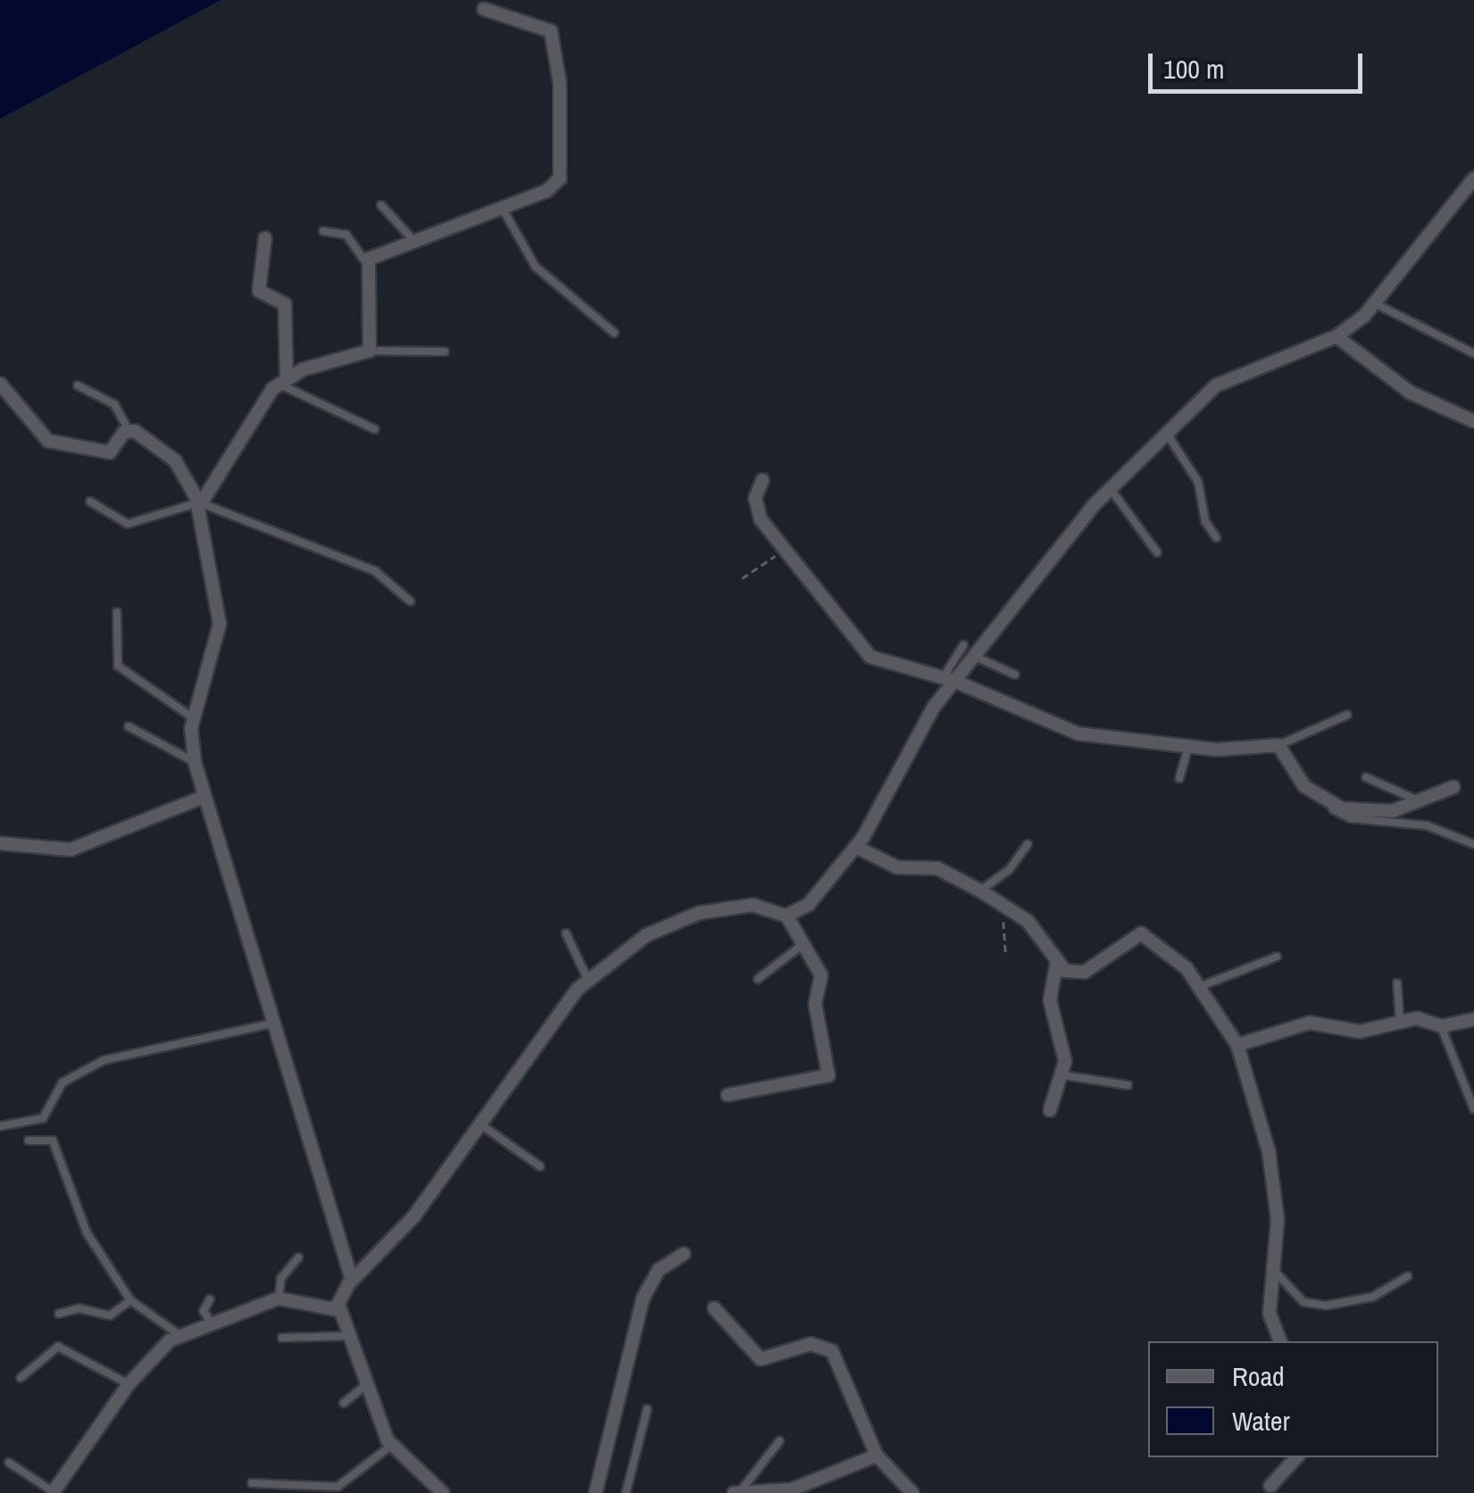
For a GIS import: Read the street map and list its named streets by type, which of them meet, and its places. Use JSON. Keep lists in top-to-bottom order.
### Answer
{
  "legend": ["Road", "Water"],
  "scale_bar": "100 m"
}
